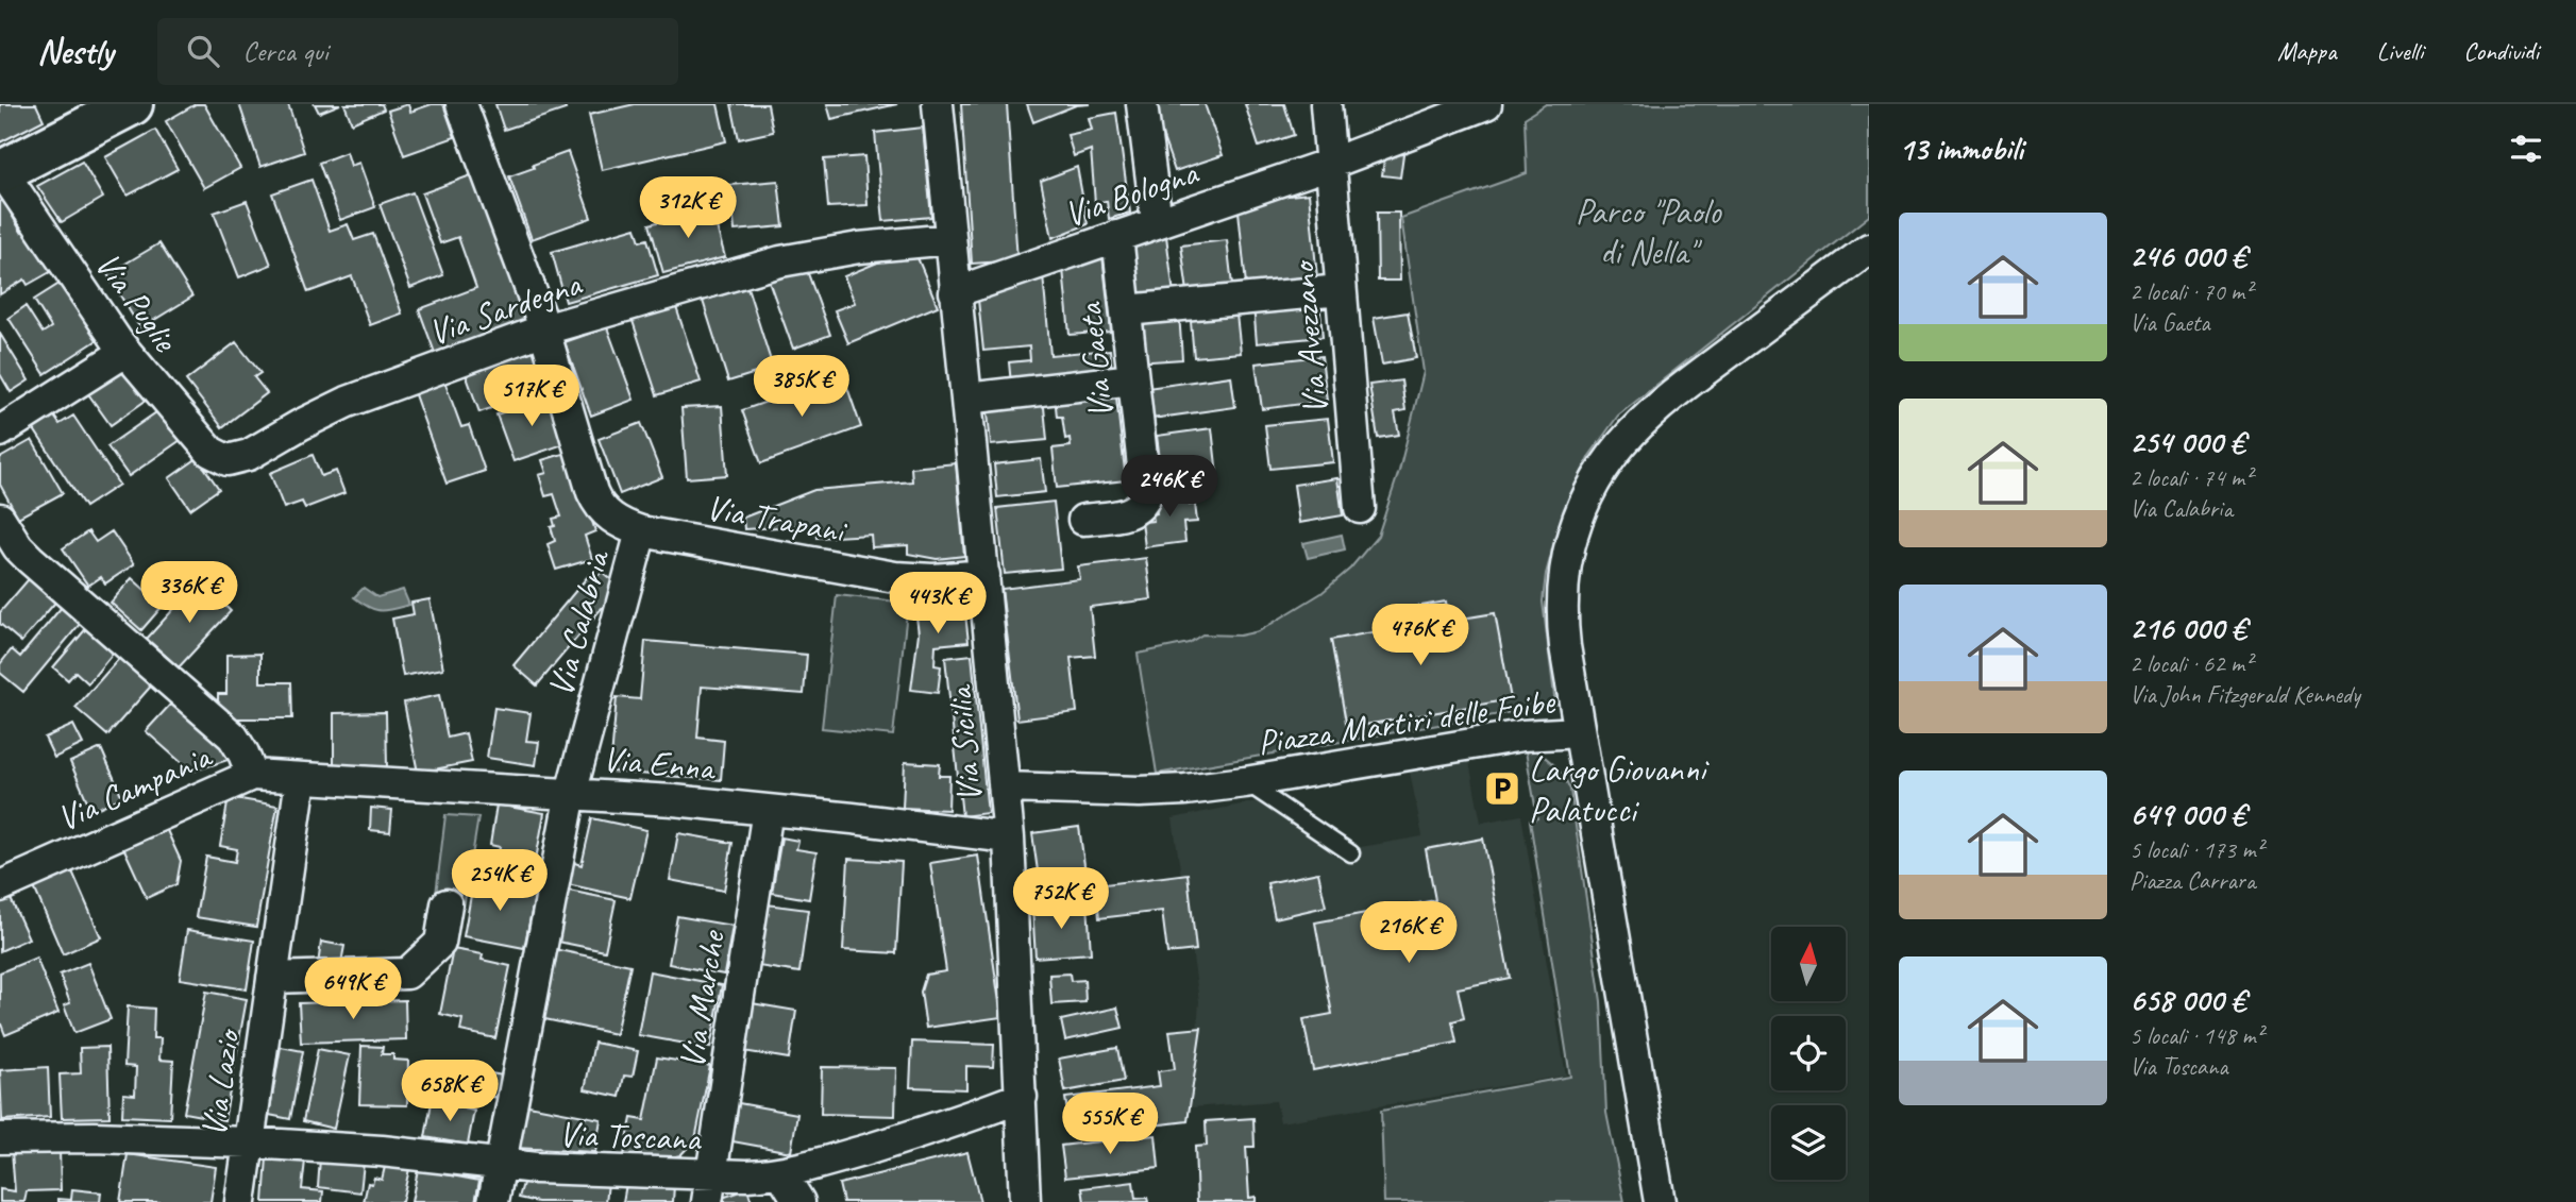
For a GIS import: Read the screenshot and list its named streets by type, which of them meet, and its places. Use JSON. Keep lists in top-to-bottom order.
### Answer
{
  "streets": {
    "street": [
      "Via Bologna",
      "Via Puglie",
      "Via Sardegna",
      "Via Avezzano",
      "Via Gaeta",
      "Via Trapani",
      "Via Calabria",
      "Piazza Martiri delle Foibe",
      "Via Sicilia",
      "Via Enna",
      "Via Campania",
      "Via Marche",
      "Via Lazio",
      "Via Toscana"
    ]
  },
  "crossings": [
    ["Via Bologna", "Via Avezzano"],
    ["Via Bologna", "Via Gaeta"],
    ["Via Bologna", "Via Sicilia"],
    ["Via Puglie", "Via Sardegna"],
    ["Via Sardegna", "Via Calabria"],
    ["Via Sardegna", "Via Sicilia"],
    ["Via Trapani", "Via Calabria"],
    ["Via Trapani", "Via Sicilia"],
    ["Via Calabria", "Via Enna"],
    ["Via Calabria", "Via Toscana"],
    ["Piazza Martiri delle Foibe", "Via Sicilia"],
    ["Via Sicilia", "Via Enna"],
    ["Via Sicilia", "Via Toscana"],
    ["Via Enna", "Via Campania"],
    ["Via Enna", "Via Marche"],
    ["Via Enna", "Via Lazio"],
    ["Via Campania", "Via Lazio"],
    ["Via Marche", "Via Toscana"],
    ["Via Lazio", "Via Toscana"]
  ],
  "parks": ["Parco \"Paolo di Nella\""],
  "places": {
    "parking": ["Largo Giovanni Palatucci"]
  },
  "north": "top",
  "page": {
    "header": "Nestly",
    "search": "Cerca qui",
    "nav": ["Mappa", "Livelli", "Condividi"],
    "heading": "13 immobili",
    "price": [
      "312K €",
      "385K €",
      "517K €",
      "246K €",
      "336K €",
      "443K €",
      "476K €",
      "254K €",
      "752K €",
      "216K €",
      "649K €",
      "658K €",
      "555K €"
    ],
    "list": [
      {
        "name": "246 000 €",
        "note": "2 locali · 70 m² · Via Gaeta"
      },
      {
        "name": "254 000 €",
        "note": "2 locali · 74 m² · Via Calabria"
      },
      {
        "name": "216 000 €",
        "note": "2 locali · 62 m² · Via John Fitzgerald Kennedy"
      },
      {
        "name": "649 000 €",
        "note": "5 locali · 173 m² · Piazza Carrara"
      },
      {
        "name": "658 000 €",
        "note": "5 locali · 148 m² · Via Toscana"
      }
    ]
  }
}
